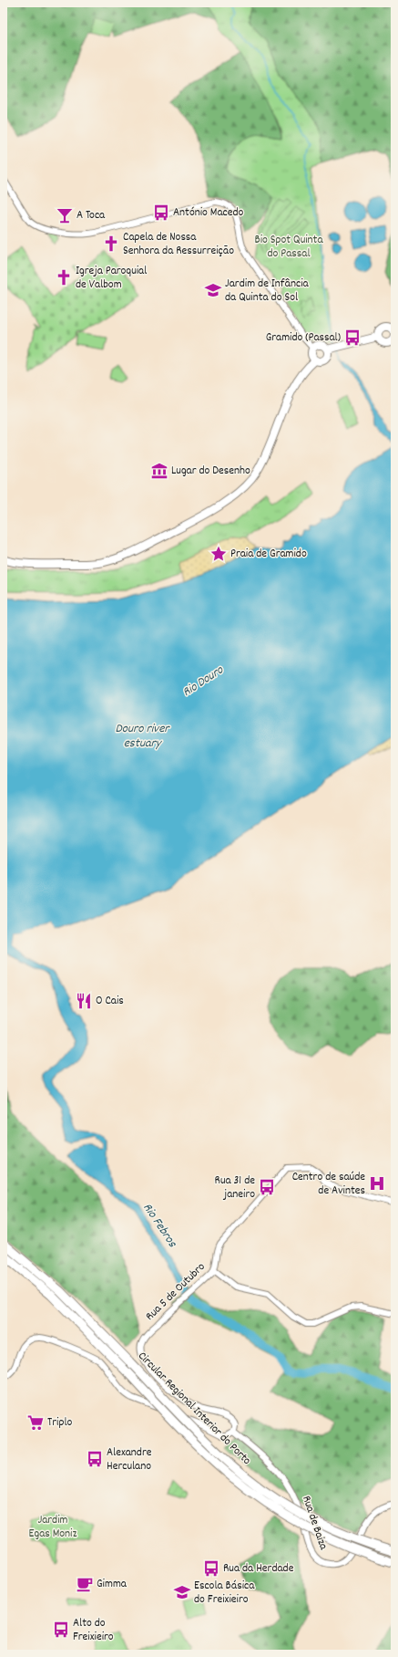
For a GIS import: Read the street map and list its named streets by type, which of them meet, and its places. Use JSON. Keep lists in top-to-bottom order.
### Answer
{
  "streets": {
    "highway": ["Circular Regional Interior do Porto"],
    "street": ["Rua 5 de Outubro", "Rua de Baiza"]
  },
  "crossings": [
    ["Rua 5 de Outubro", "Rua de Baiza"]
  ],
  "water": ["Rio Douro", "Douro river estuary", "Rio Febros"],
  "parks": ["Bio Spot Quinta do Passal", "Jardim Egas Moniz"],
  "places": {
    "bus stop": [
      "António Macedo",
      "Gramido (Passal)",
      "Rua 31 de janeiro",
      "Alexandre Herculano",
      "Rua da Herdade",
      "Alto do Freixieiro"
    ],
    "bar": ["A Toca"],
    "church": ["Capela de Nossa Senhora da Ressurreição", "Igreja Paroquial de Valbom"],
    "school or university": ["Jardim de Infância da Quinta do Sol", "Escola Básica do Freixieiro"],
    "museum": ["Lugar do Desenho"],
    "place": ["Praia de Gramido"],
    "restaurant": ["O Cais"],
    "hospital": ["Centro de saúde de Avintes"],
    "supermarket": ["Triplo"],
    "cafe": ["Gimma"]
  }
}
